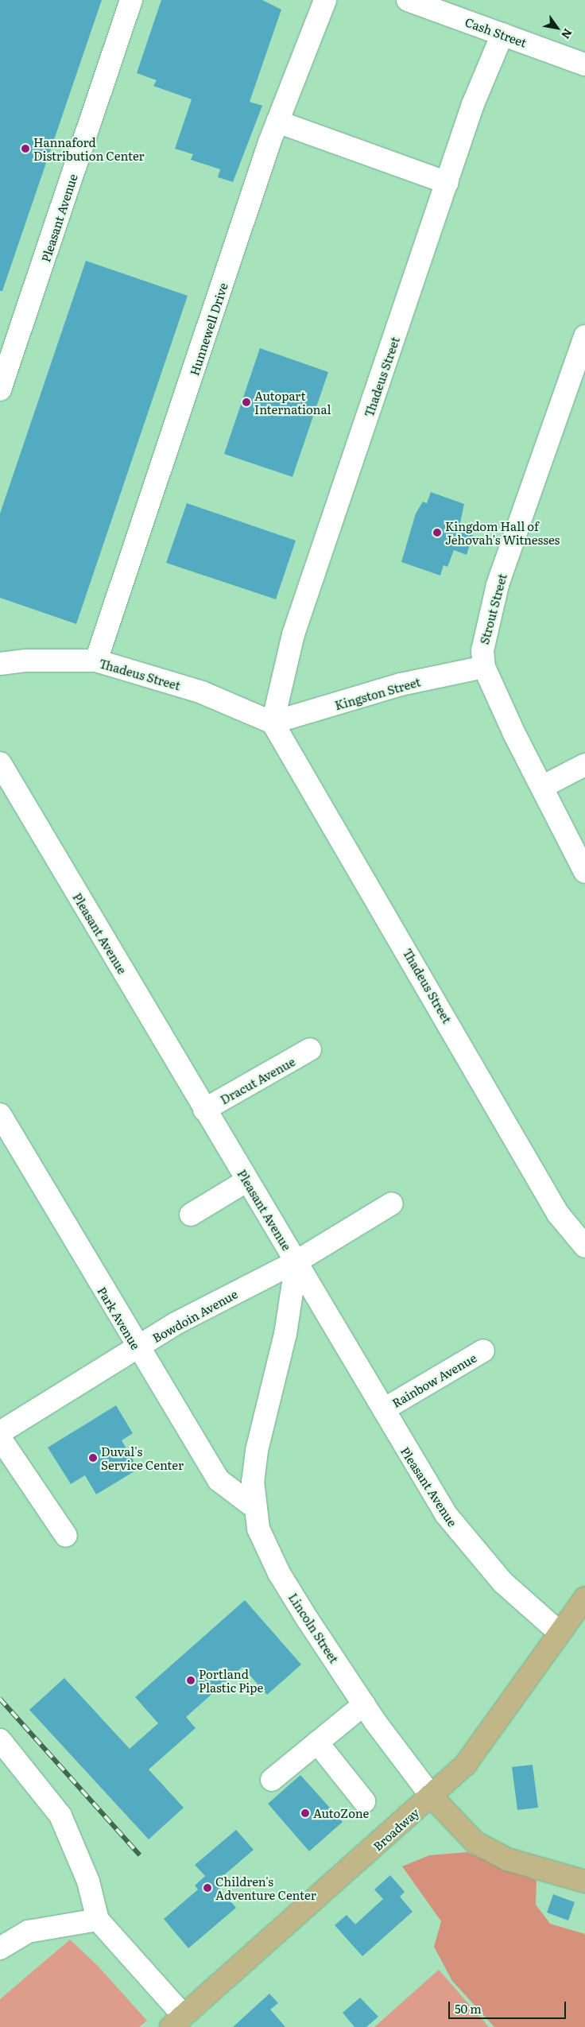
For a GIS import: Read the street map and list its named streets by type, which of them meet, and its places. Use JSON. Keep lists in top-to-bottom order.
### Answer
{
  "streets": {
    "main road": ["Lincoln Street", "Broadway"],
    "street": [
      "Cash Street",
      "Pleasant Avenue",
      "Hunnewell Drive",
      "Thadeus Street",
      "Strout Street",
      "Kingston Street",
      "Dracut Avenue",
      "Bowdoin Avenue",
      "Park Avenue",
      "Rainbow Avenue"
    ]
  },
  "crossings": [
    ["Cash Street", "Thadeus Street"],
    ["Pleasant Avenue", "Dracut Avenue"],
    ["Pleasant Avenue", "Bowdoin Avenue"],
    ["Pleasant Avenue", "Rainbow Avenue"],
    ["Pleasant Avenue", "Lincoln Street"],
    ["Pleasant Avenue", "Broadway"],
    ["Hunnewell Drive", "Thadeus Street"],
    ["Thadeus Street", "Kingston Street"],
    ["Strout Street", "Kingston Street"],
    ["Bowdoin Avenue", "Park Avenue"],
    ["Bowdoin Avenue", "Lincoln Street"],
    ["Park Avenue", "Lincoln Street"],
    ["Lincoln Street", "Broadway"]
  ],
  "places": [
    "Hannaford Distribution Center",
    "Autopart International",
    "Kingdom Hall of Jehovah's Witnesses",
    "Duval's Service Center",
    "Portland Plastic Pipe",
    "AutoZone",
    "Children's Adventure Center"
  ],
  "scale_bar": "50 m",
  "north": "bottom right"
}
